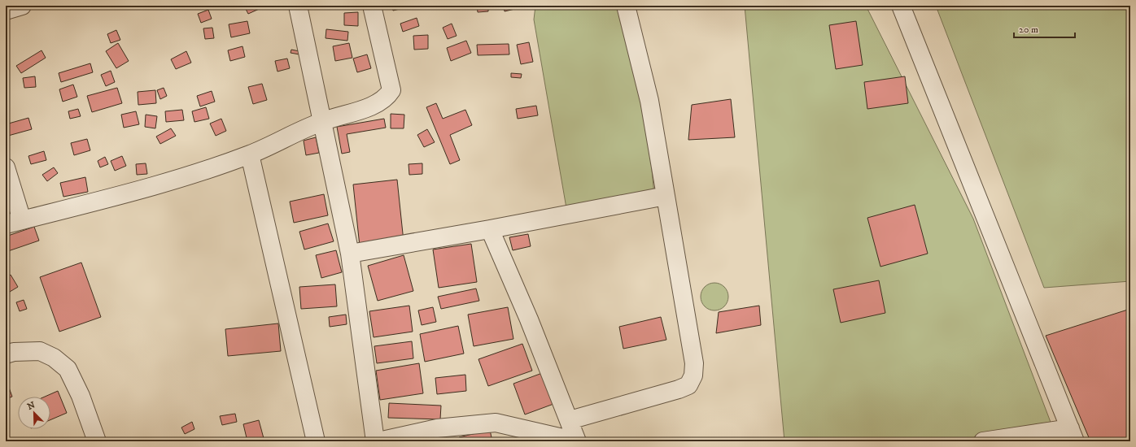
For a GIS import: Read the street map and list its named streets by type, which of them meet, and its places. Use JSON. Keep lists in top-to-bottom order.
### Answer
{
  "scale_bar": "20 m",
  "north": "top left"
}
